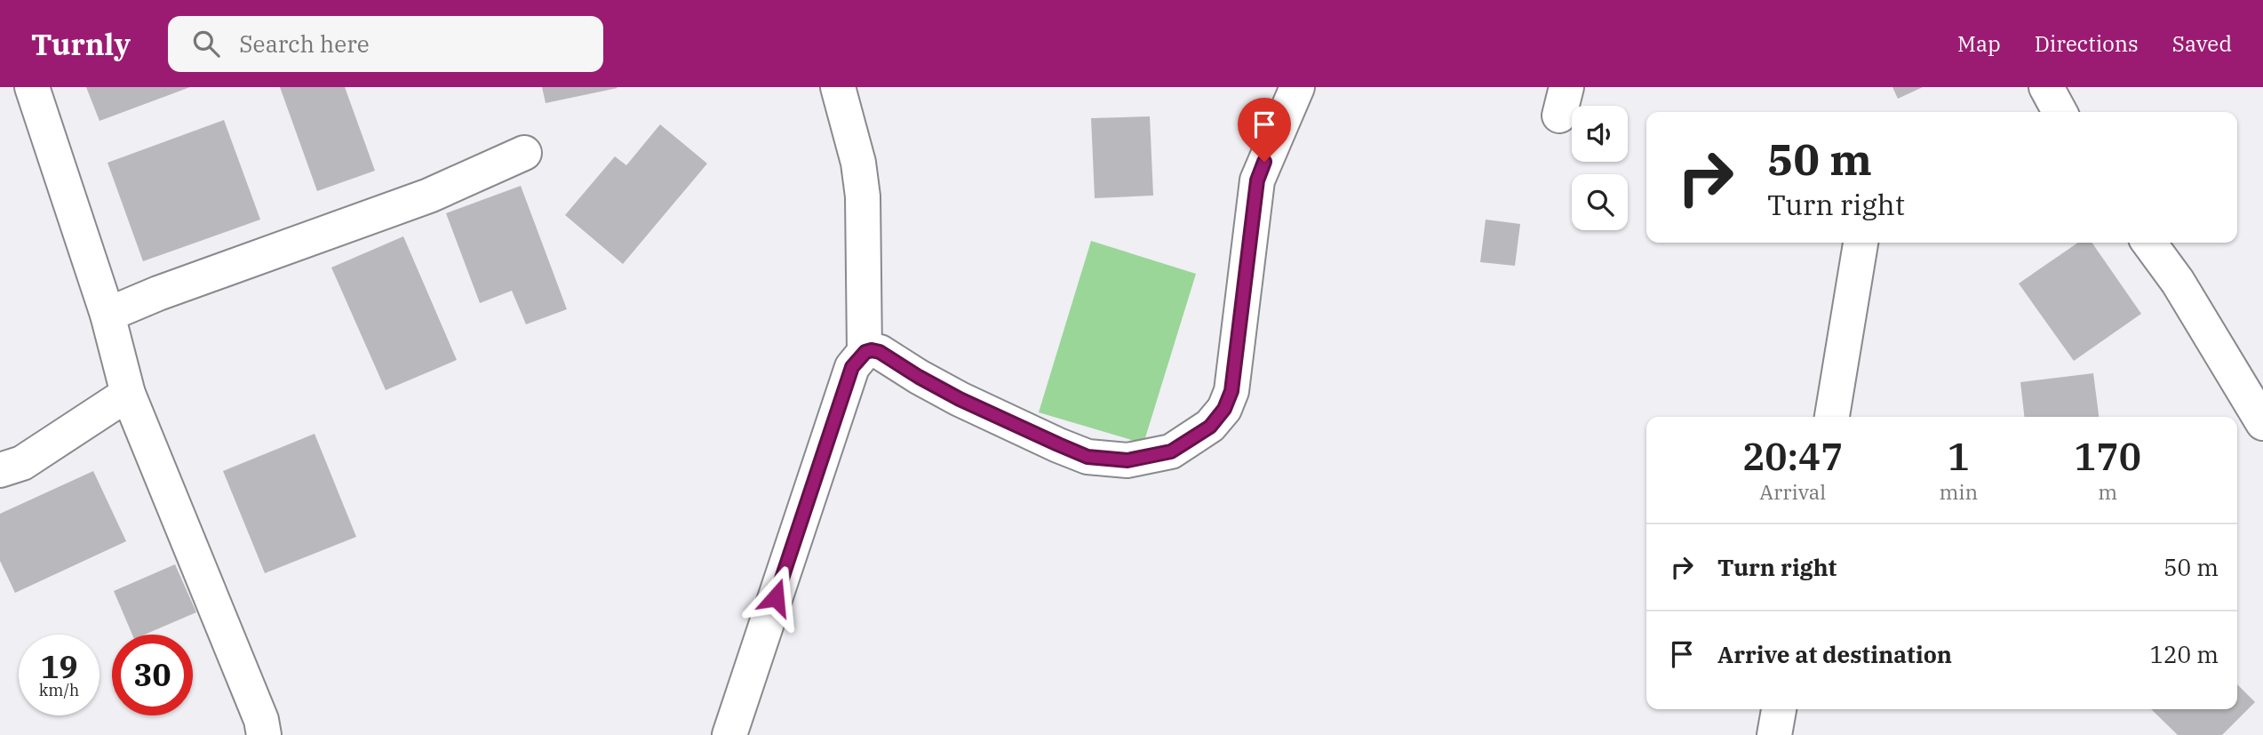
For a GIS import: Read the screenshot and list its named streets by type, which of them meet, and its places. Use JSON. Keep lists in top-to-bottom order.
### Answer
{
  "page": {
    "header": "Turnly",
    "search": "Search here",
    "nav": ["Map", "Directions", "Saved"],
    "turn": ["50 m", "Turn right"],
    "eta": [
      "20:47",
      "Arrival",
      "1",
      "min",
      "170",
      "m"
    ],
    "list": [
      {
        "name": "Turn right",
        "value": "50 m"
      },
      {
        "name": "Arrive at destination",
        "value": "120 m"
      }
    ],
    "speed": "19 km/h",
    "limit": "30"
  }
}
